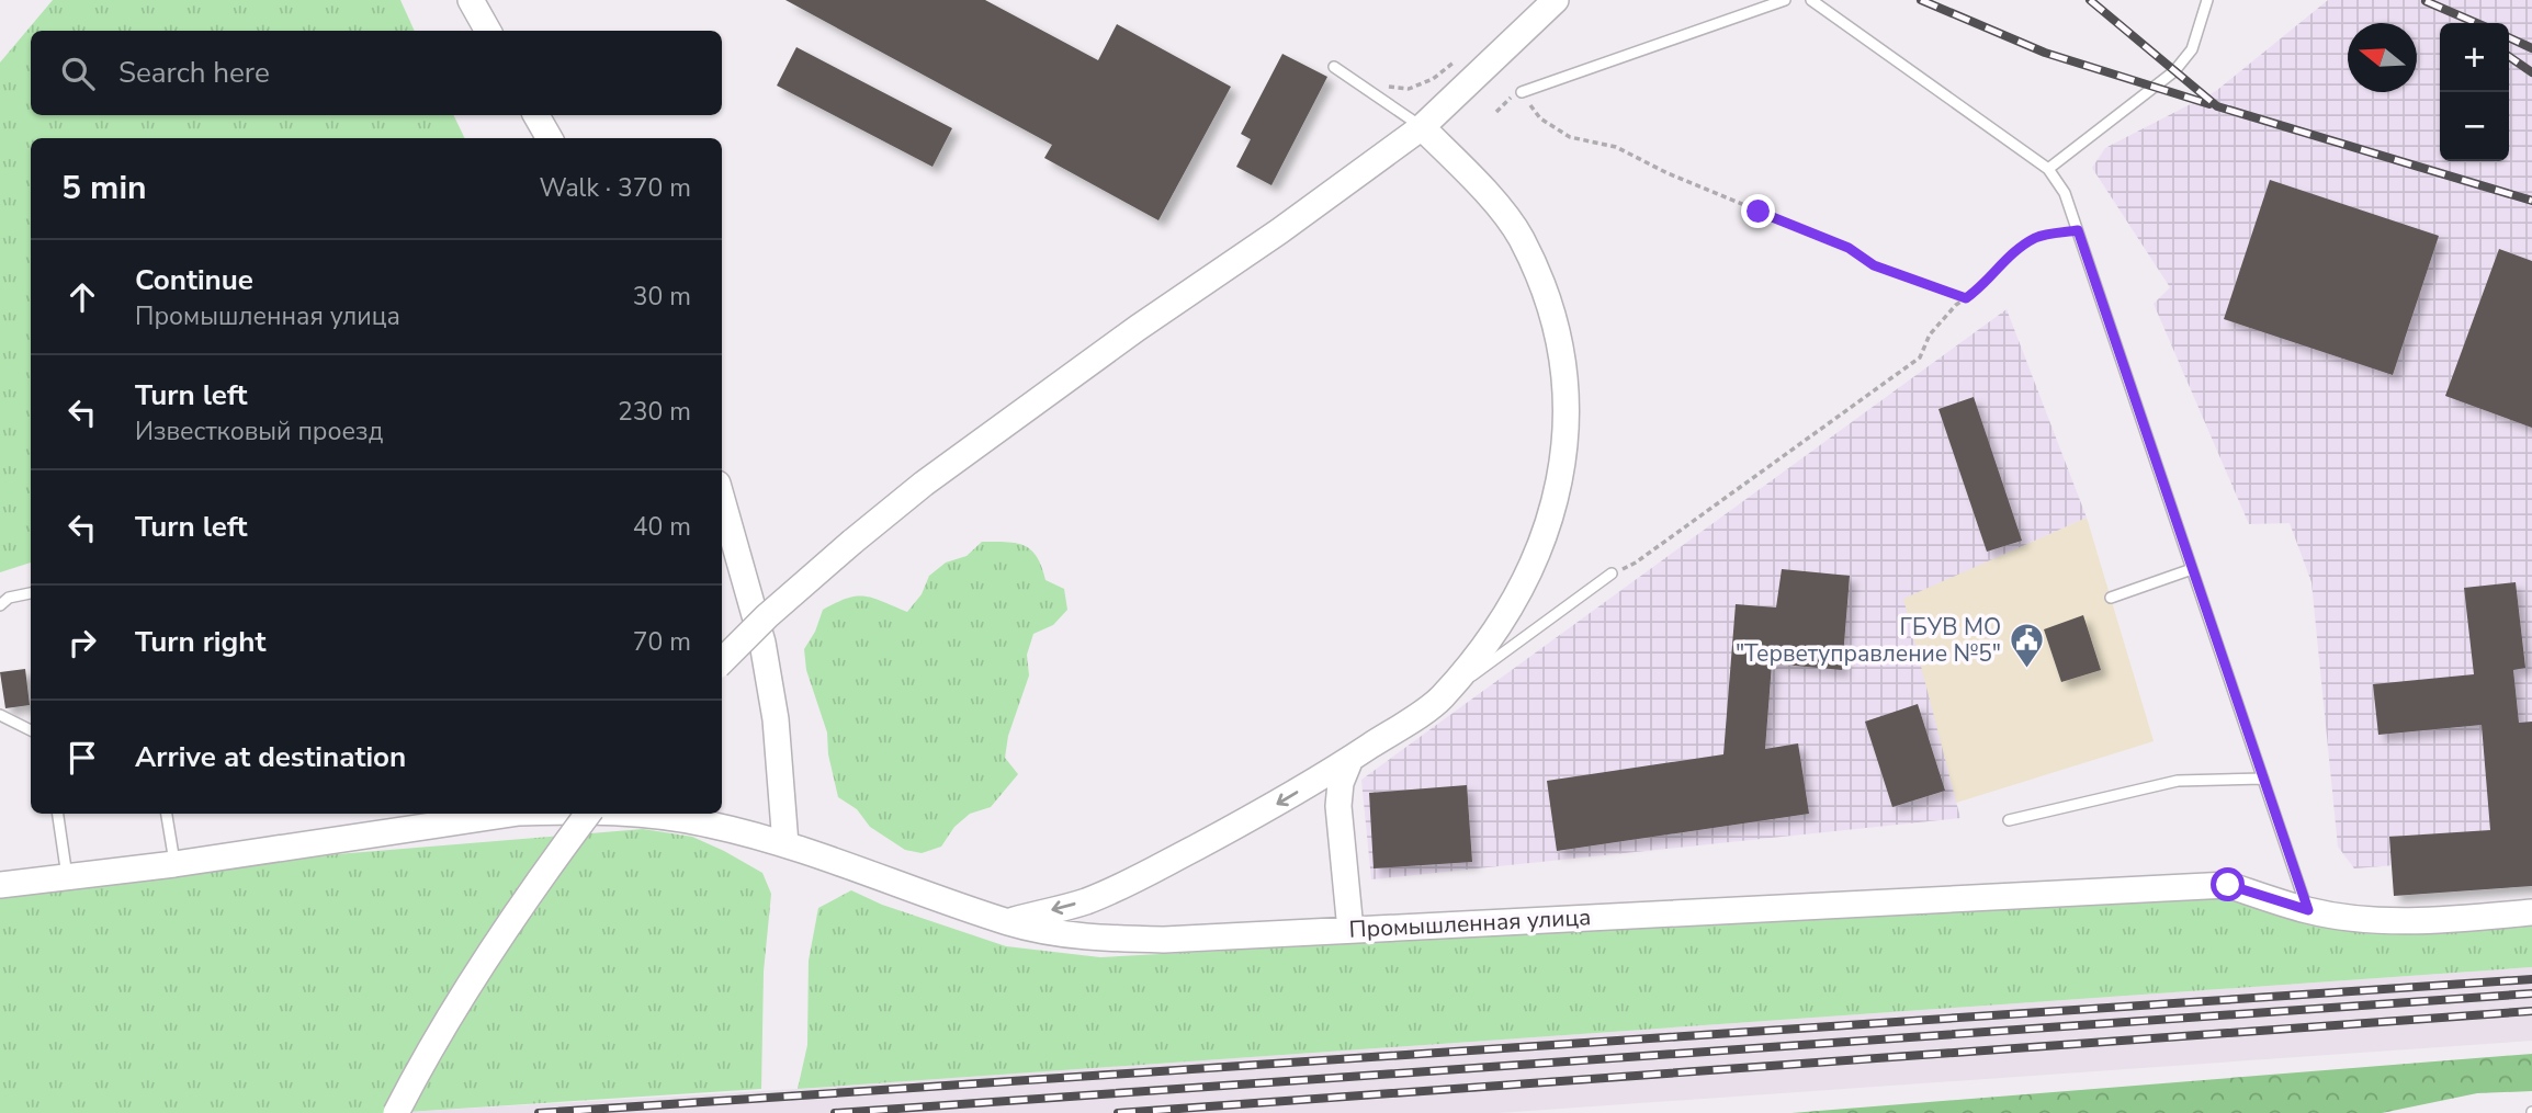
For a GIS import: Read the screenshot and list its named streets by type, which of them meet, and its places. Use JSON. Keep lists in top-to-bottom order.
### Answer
{
  "streets": {
    "street": ["Промышленная улица"]
  },
  "places": {
    "public building": ["ГБУВ МО \"Терветуправление №5\""]
  },
  "north": "left",
  "page": {
    "map_buttons": ["+", "−"],
    "search": "Search here",
    "heading": ["5 min", "Walk · 370 m"],
    "list": [
      ["Continue", "Промышленная улица", "30 m"],
      ["Turn left", "Известковый проезд", "230 m"],
      ["Turn left", "40 m"],
      ["Turn right", "70 m"],
      "Arrive at destination"
    ]
  }
}
